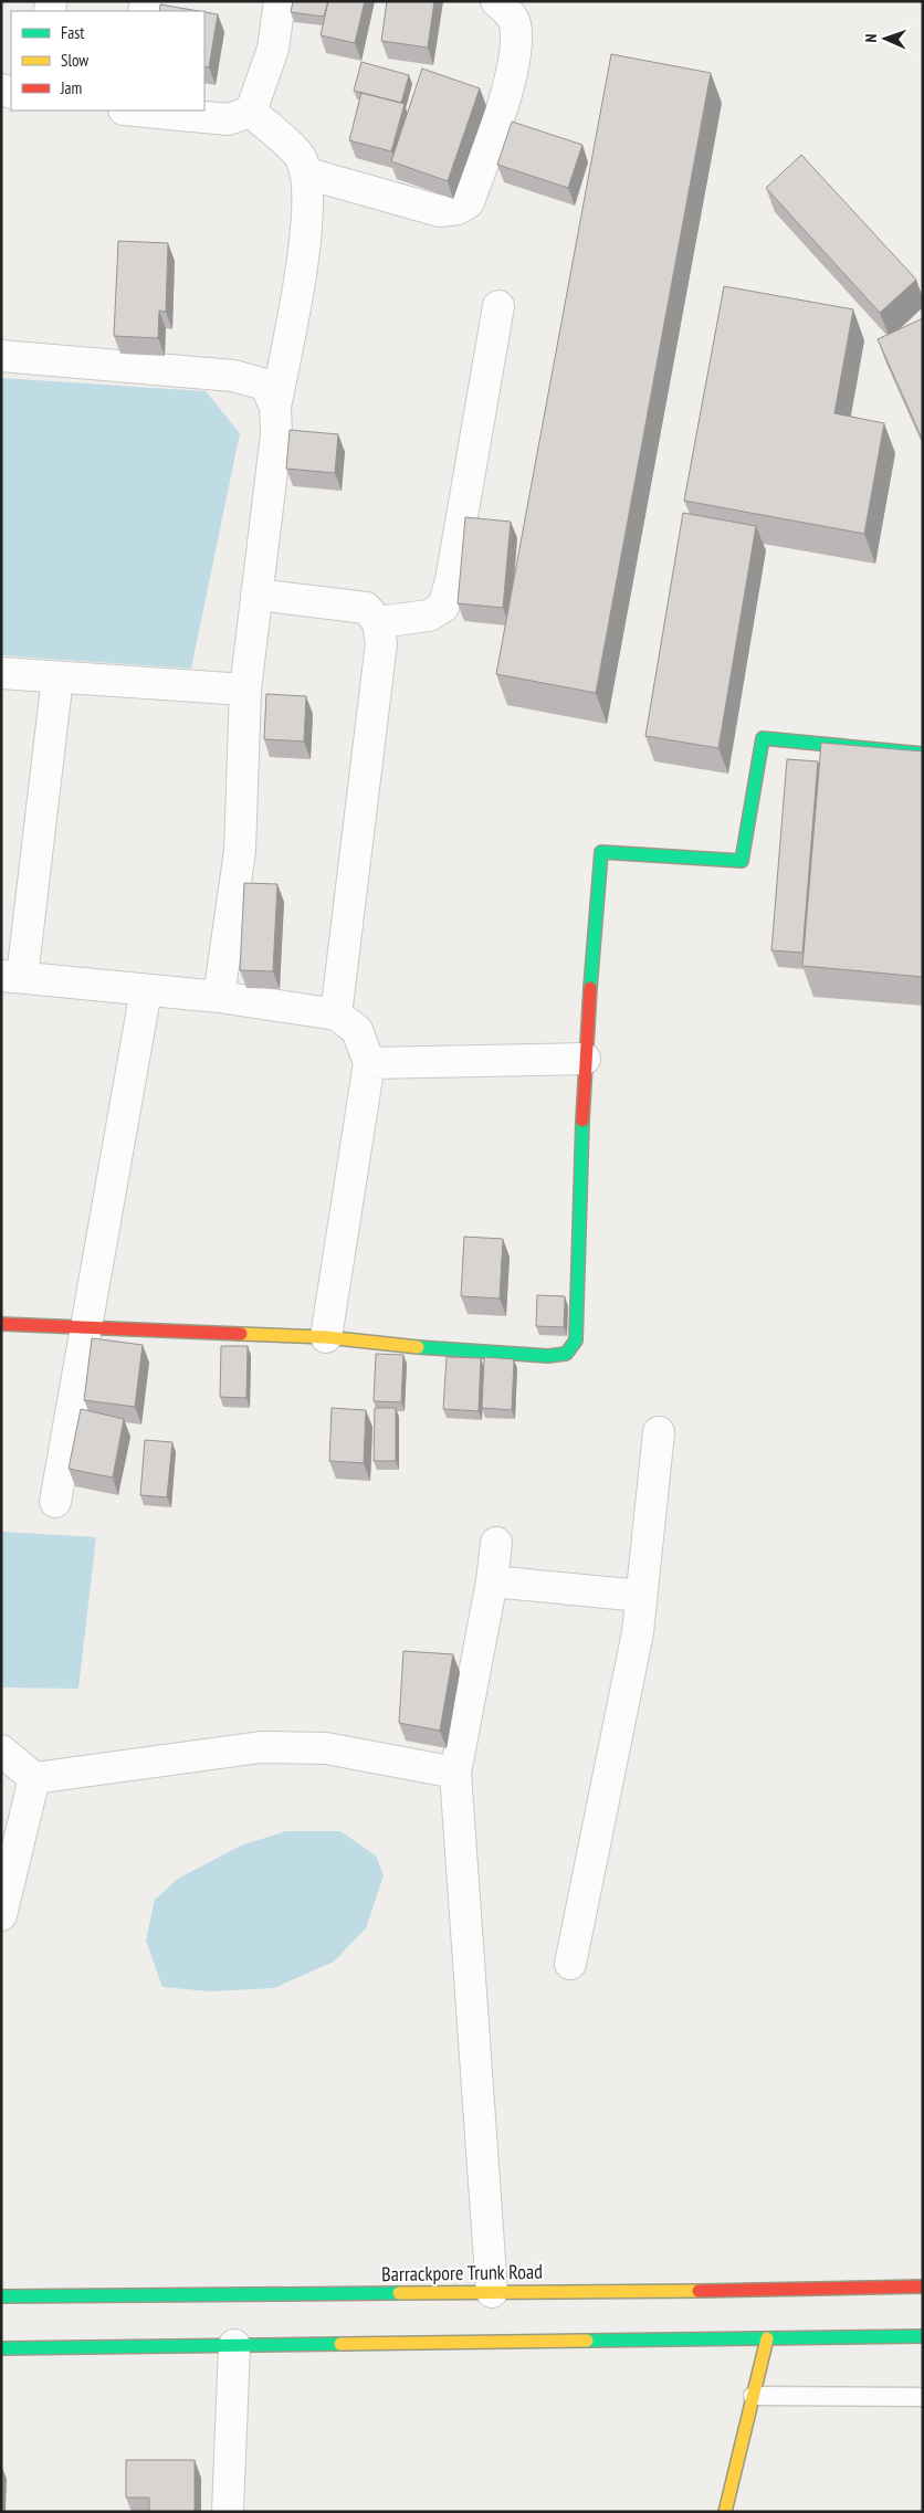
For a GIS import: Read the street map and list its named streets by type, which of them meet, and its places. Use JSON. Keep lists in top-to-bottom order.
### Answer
{
  "streets": {
    "main road": ["Barrackpore Trunk Road"]
  },
  "legend": ["Fast", "Slow", "Jam"],
  "north": "left"
}
